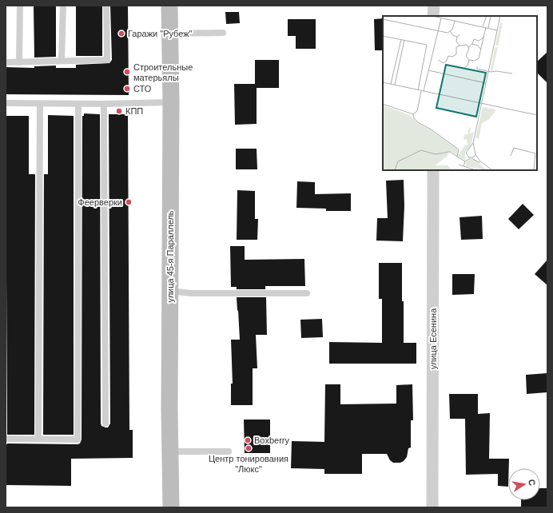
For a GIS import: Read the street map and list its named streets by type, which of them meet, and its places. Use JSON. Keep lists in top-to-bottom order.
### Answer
{
  "streets": {
    "main road": ["улица 45-я Параллель"],
    "street": ["улица Есенина"]
  },
  "places": [
    "Гаражи \"Рубеж\"",
    "Строительные матерьялы",
    "СТО",
    "КПП",
    "Феерверки",
    "Boxberry",
    "Центр тонирования \"Люкс\""
  ],
  "north": "right"
}
